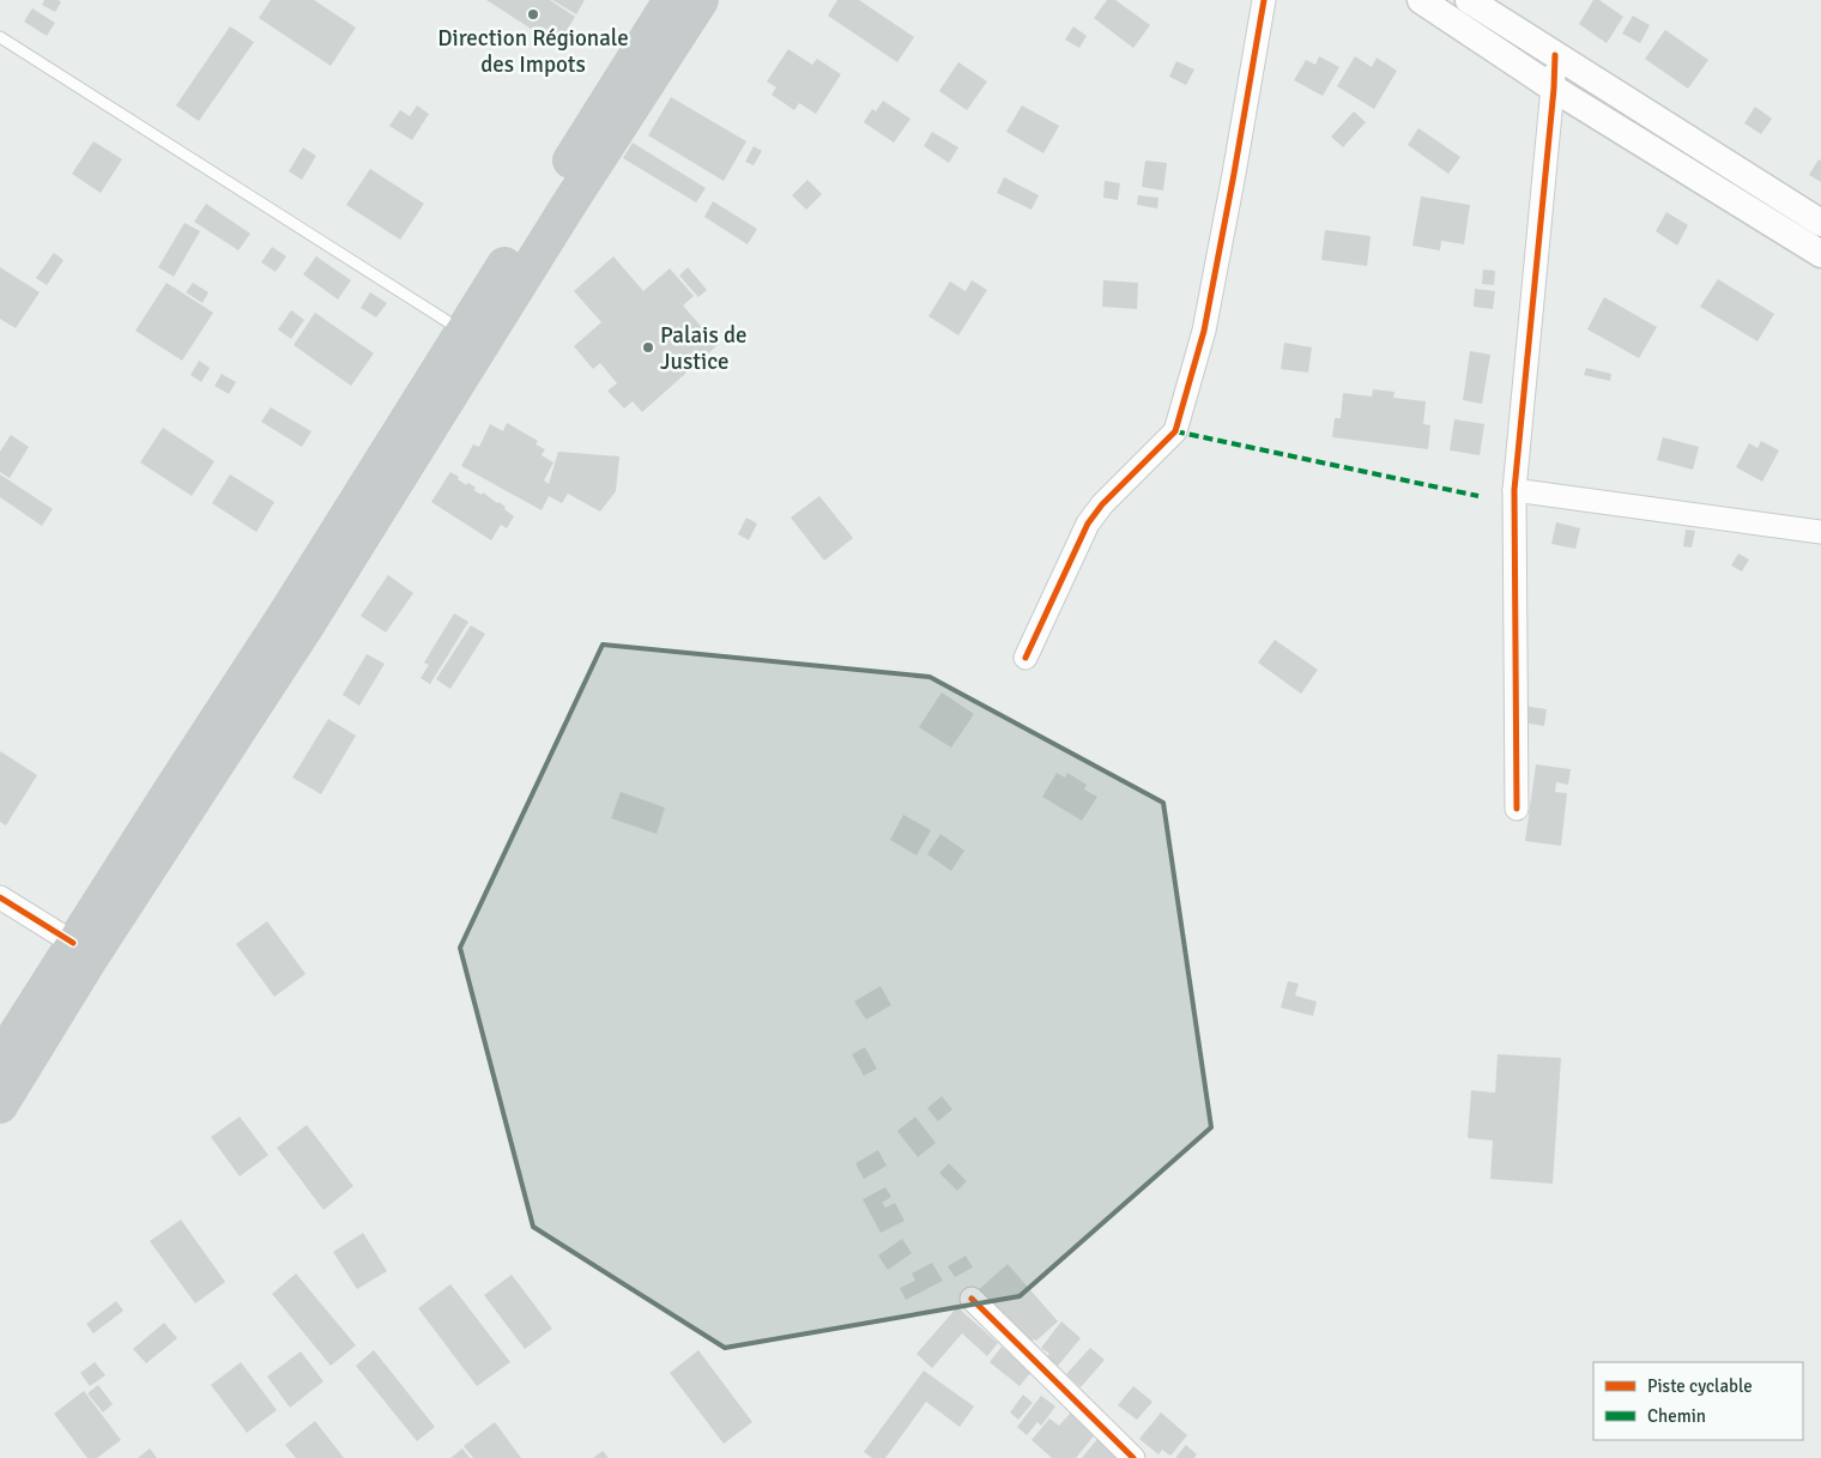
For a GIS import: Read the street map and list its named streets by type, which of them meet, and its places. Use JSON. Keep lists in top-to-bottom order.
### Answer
{
  "places": ["Direction Régionale des Impots", "Palais de Justice"],
  "legend": ["Piste cyclable", "Chemin"]
}
